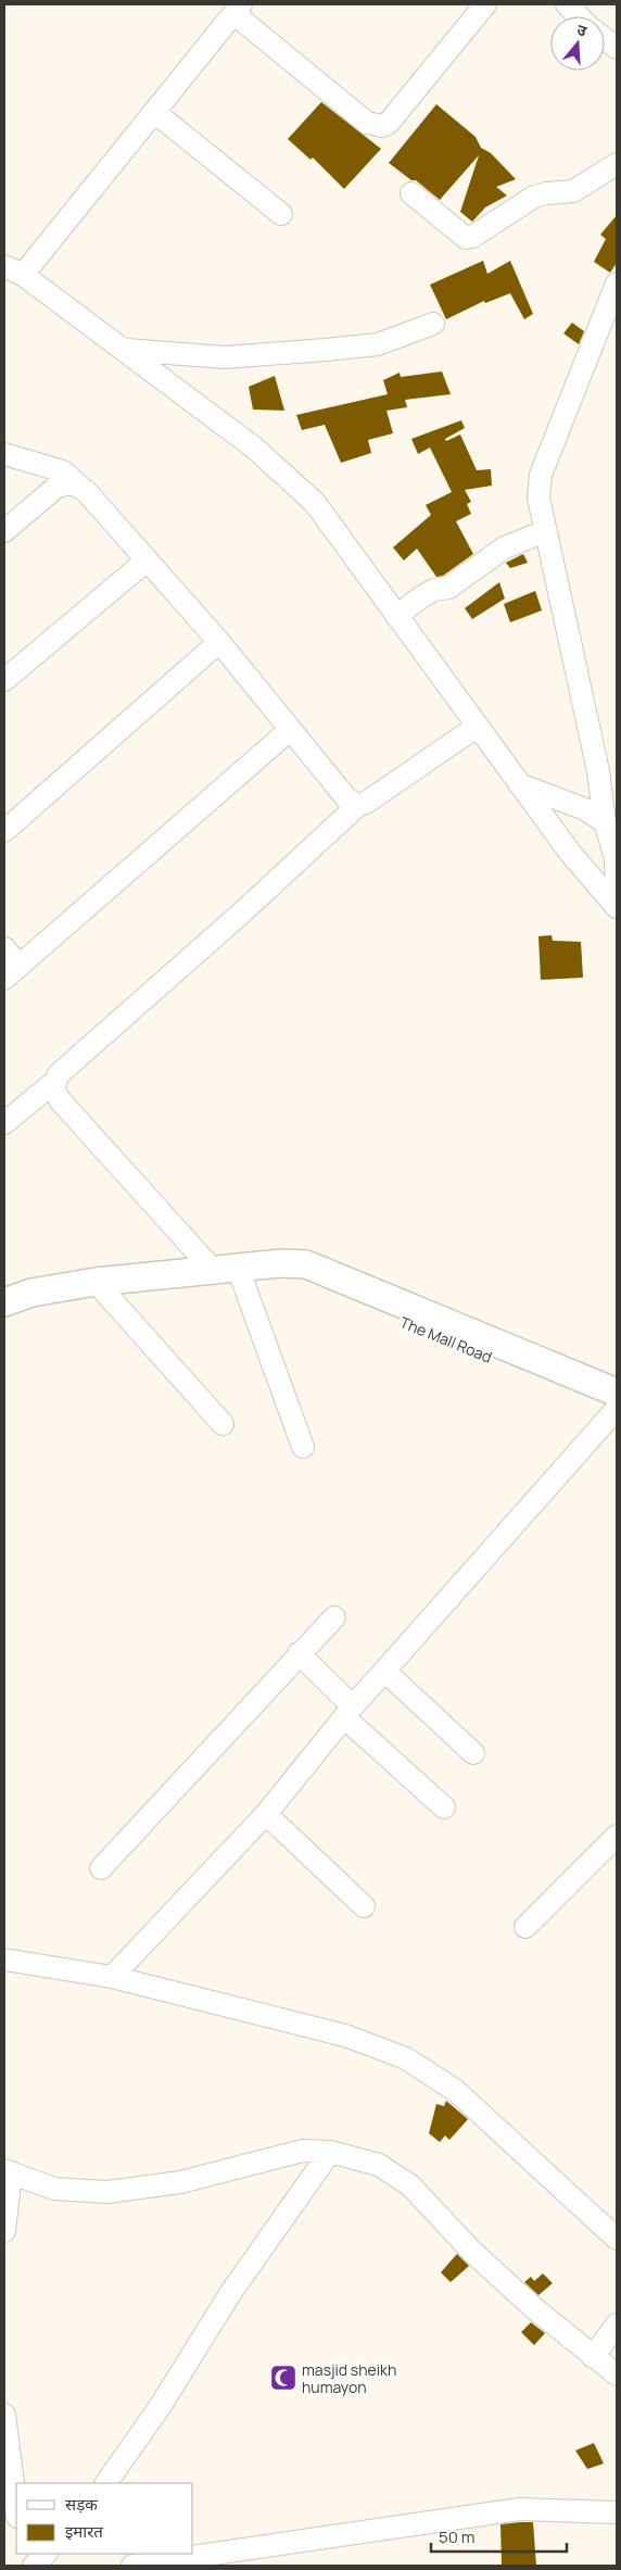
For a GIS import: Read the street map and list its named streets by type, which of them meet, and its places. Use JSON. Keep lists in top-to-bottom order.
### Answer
{
  "streets": {
    "main road": ["The Mall Road"]
  },
  "places": {
    "mosque": ["masjid sheikh humayon"]
  },
  "legend": ["सड़क", "इमारत"],
  "scale_bar": "50 m",
  "north": "top"
}
